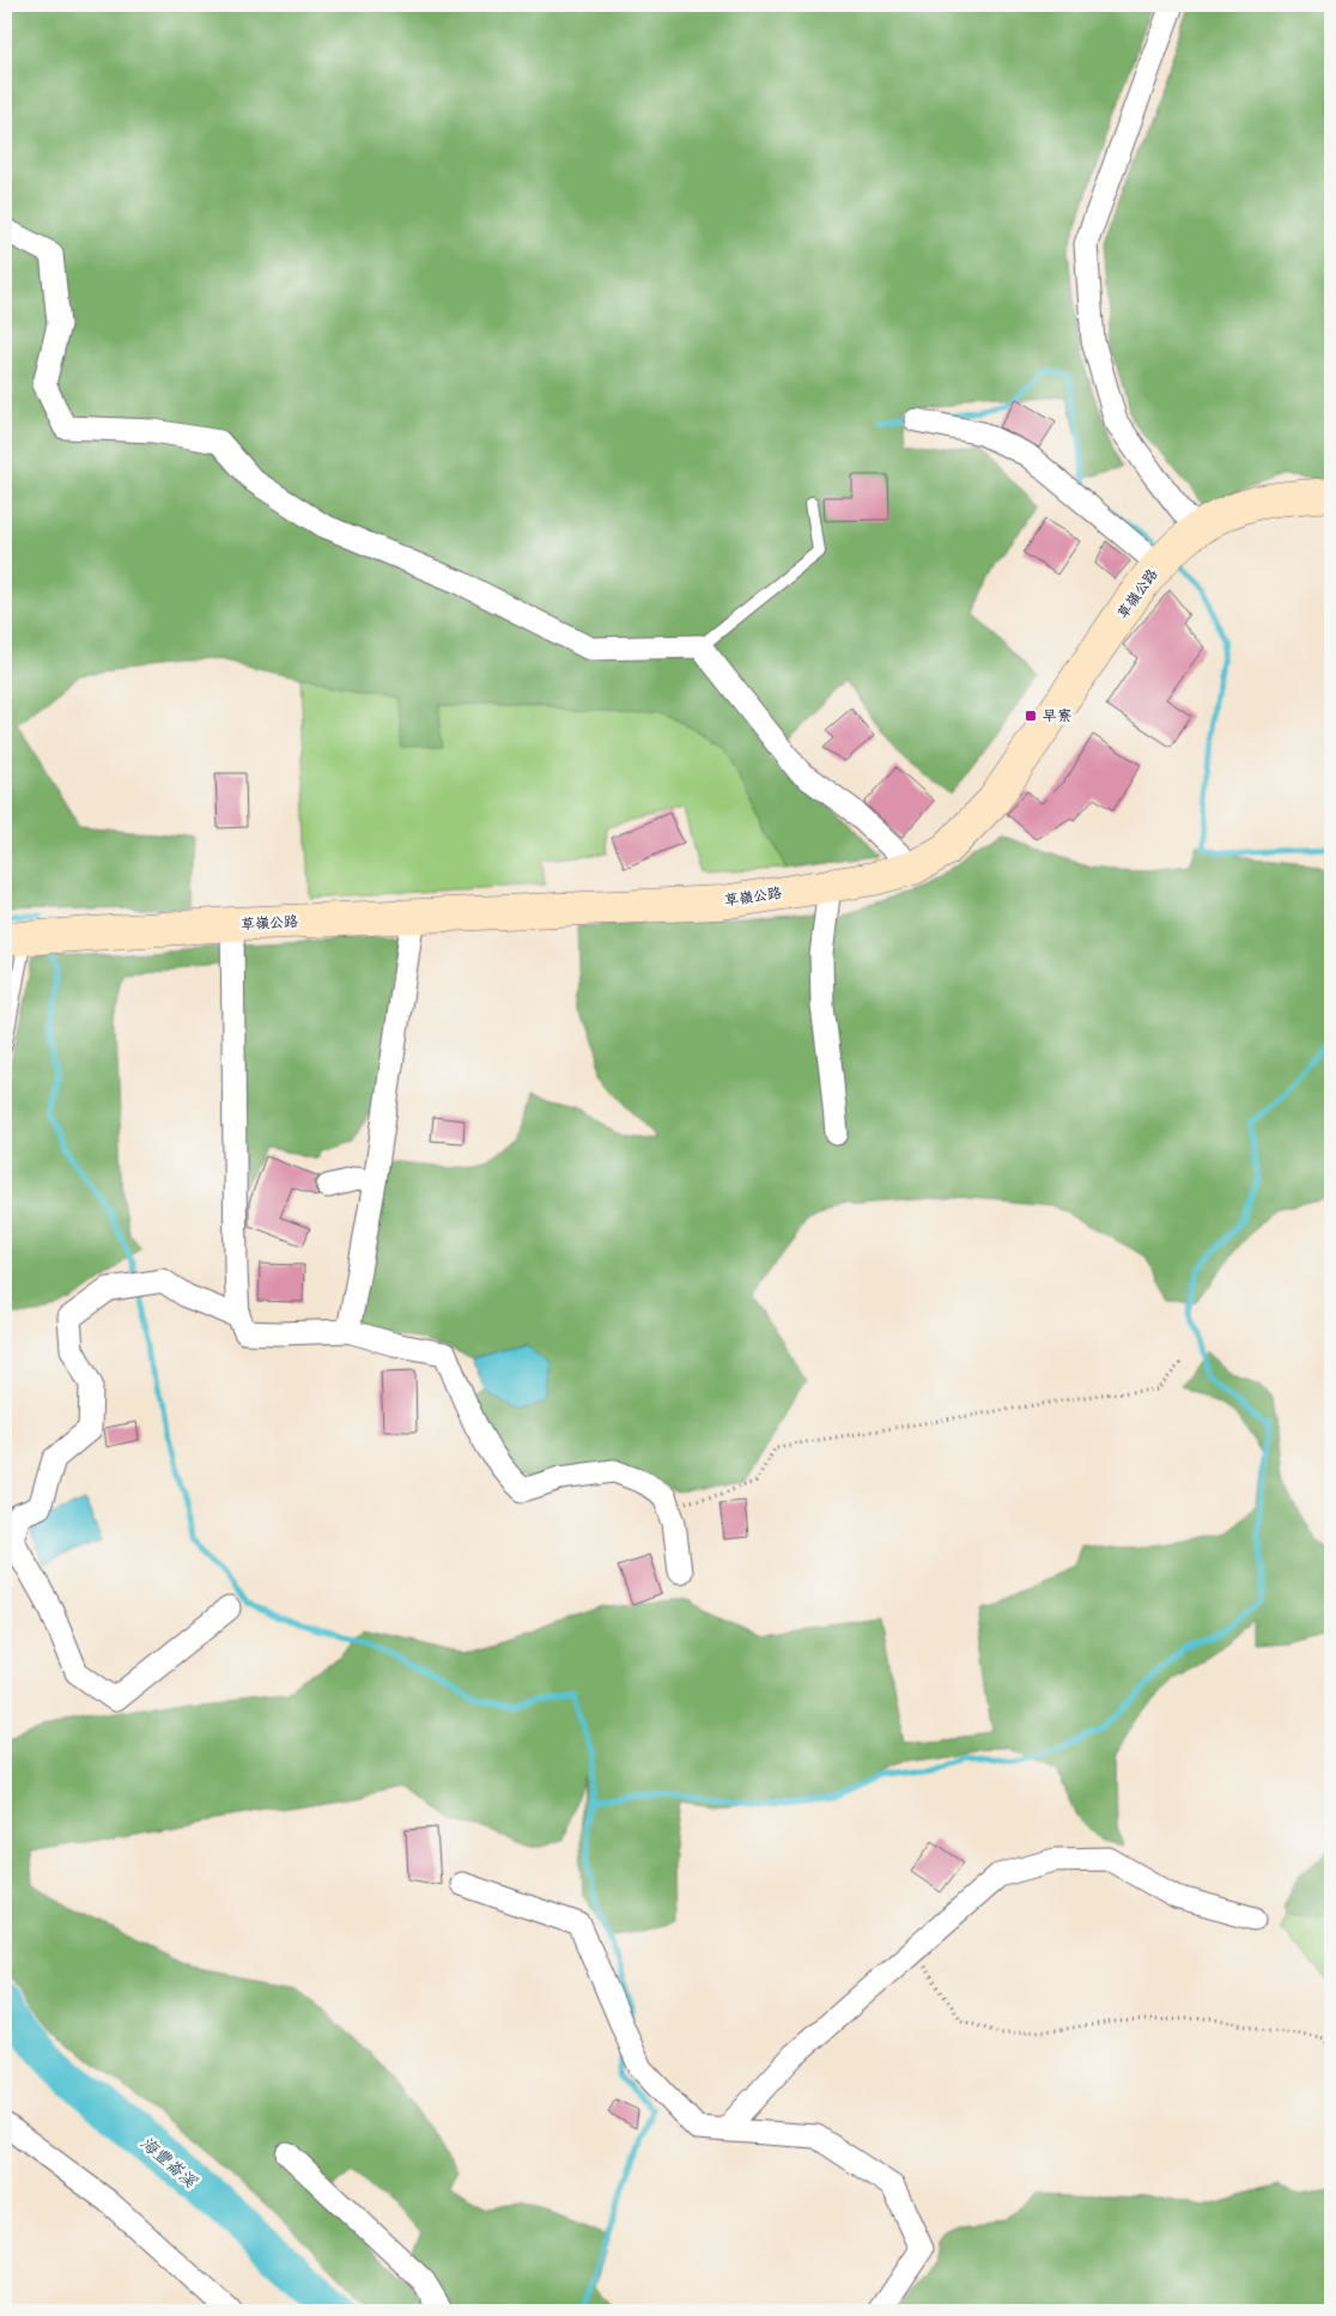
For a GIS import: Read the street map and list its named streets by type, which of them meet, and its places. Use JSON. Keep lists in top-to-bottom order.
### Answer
{
  "streets": {
    "main road": ["草嶺公路"]
  },
  "water": ["海豐崙溪"],
  "places": {
    "transit": ["早寮"]
  }
}
